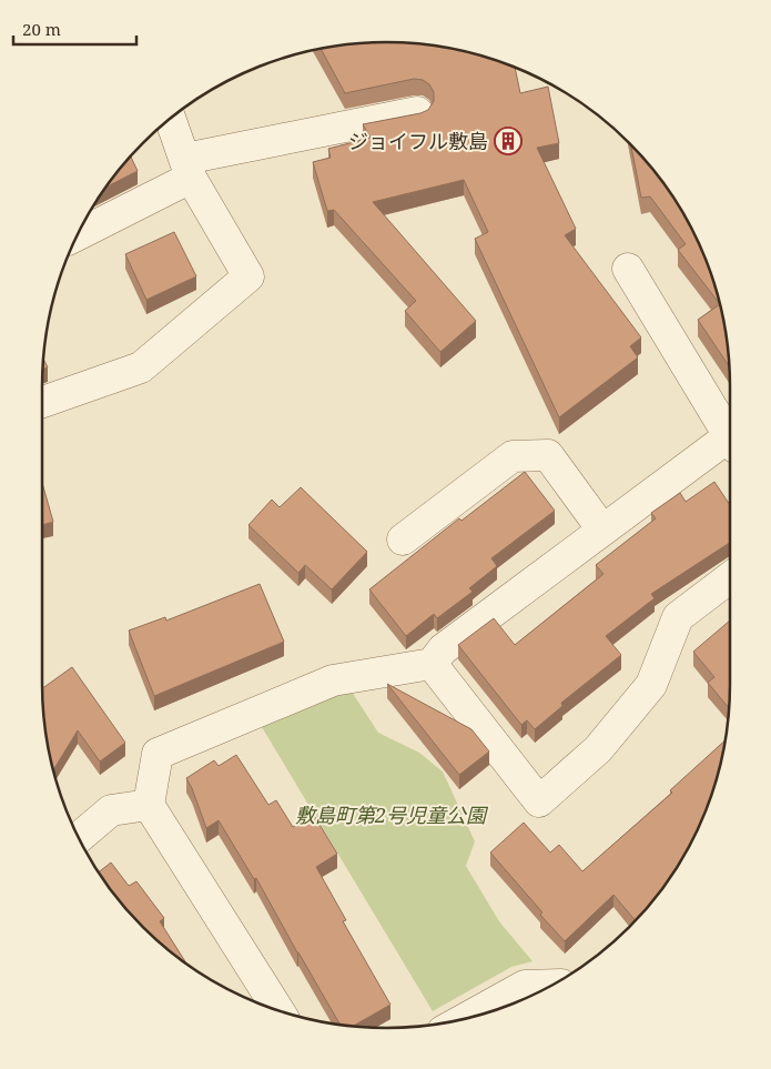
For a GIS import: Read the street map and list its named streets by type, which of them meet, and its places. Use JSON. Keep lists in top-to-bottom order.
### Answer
{
  "parks": ["敷島町第2号児童公園"],
  "places": {
    "building": ["ジョイフル敷島"]
  },
  "scale_bar": "20 m"
}
